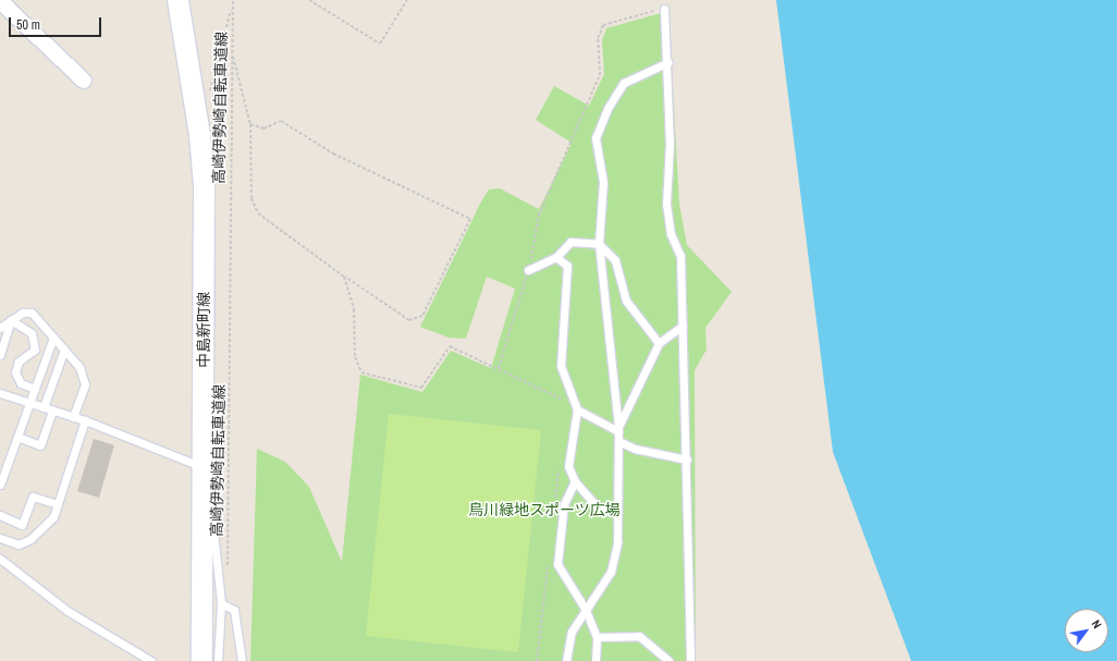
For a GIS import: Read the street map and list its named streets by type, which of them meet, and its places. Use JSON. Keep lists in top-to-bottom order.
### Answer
{
  "streets": {
    "main road": ["中島新町線"],
    "path": ["高崎伊勢崎自転車道線"]
  },
  "parks": ["烏川緑地スポーツ広場"],
  "scale_bar": "50 m",
  "north": "top right"
}
